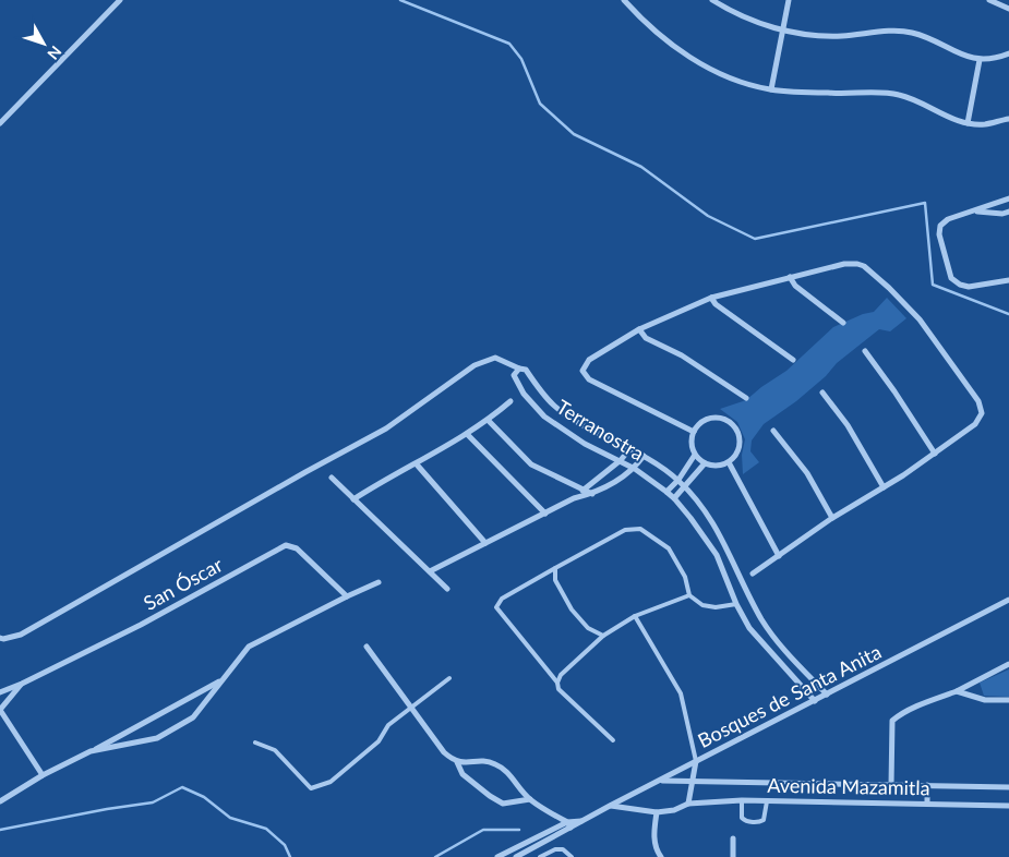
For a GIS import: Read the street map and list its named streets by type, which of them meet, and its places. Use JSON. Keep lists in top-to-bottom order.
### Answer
{
  "streets": {
    "street": [
      "Terranostra",
      "San Óscar",
      "Bosques de Santa Anita",
      "Avenida Mazamitla"
    ]
  },
  "crossings": [
    ["Terranostra", "Bosques de Santa Anita"],
    ["Bosques de Santa Anita", "Avenida Mazamitla"]
  ],
  "north": "bottom right"
}
